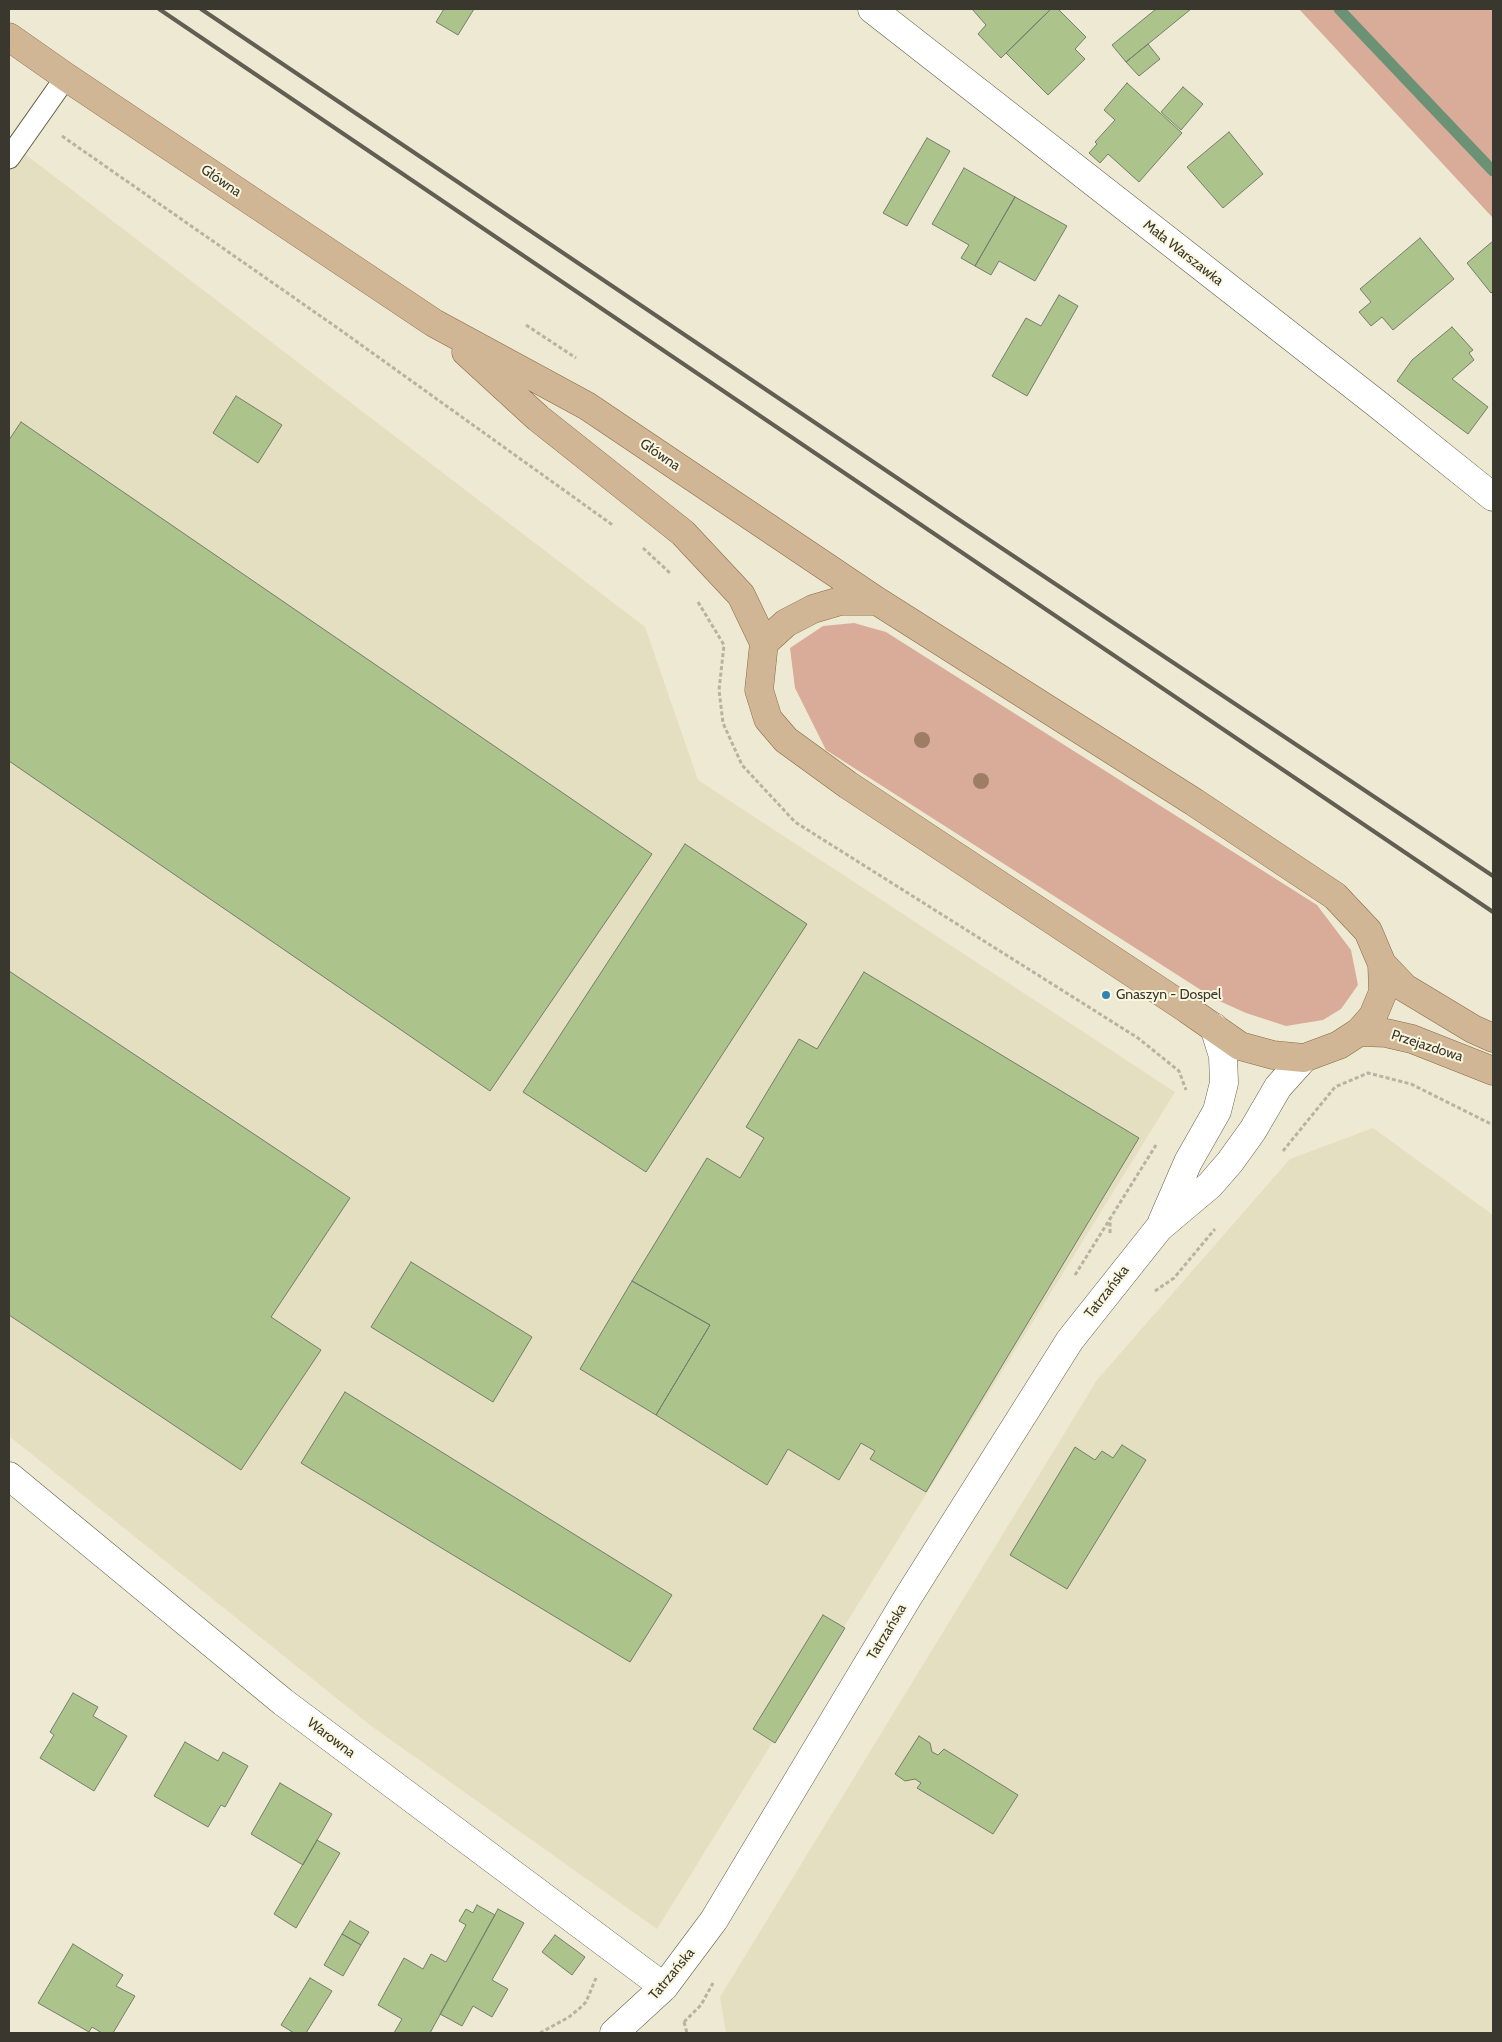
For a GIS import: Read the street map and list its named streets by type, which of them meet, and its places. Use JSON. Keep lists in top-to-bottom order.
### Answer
{
  "streets": {
    "main road": ["Główna", "Przejazdowa"],
    "street": ["Mała Warszawka", "Tatrzańska", "Warowna"]
  },
  "crossings": [
    ["Tatrzańska", "Warowna"]
  ],
  "places": ["Gnaszyn - Dospel"]
}
